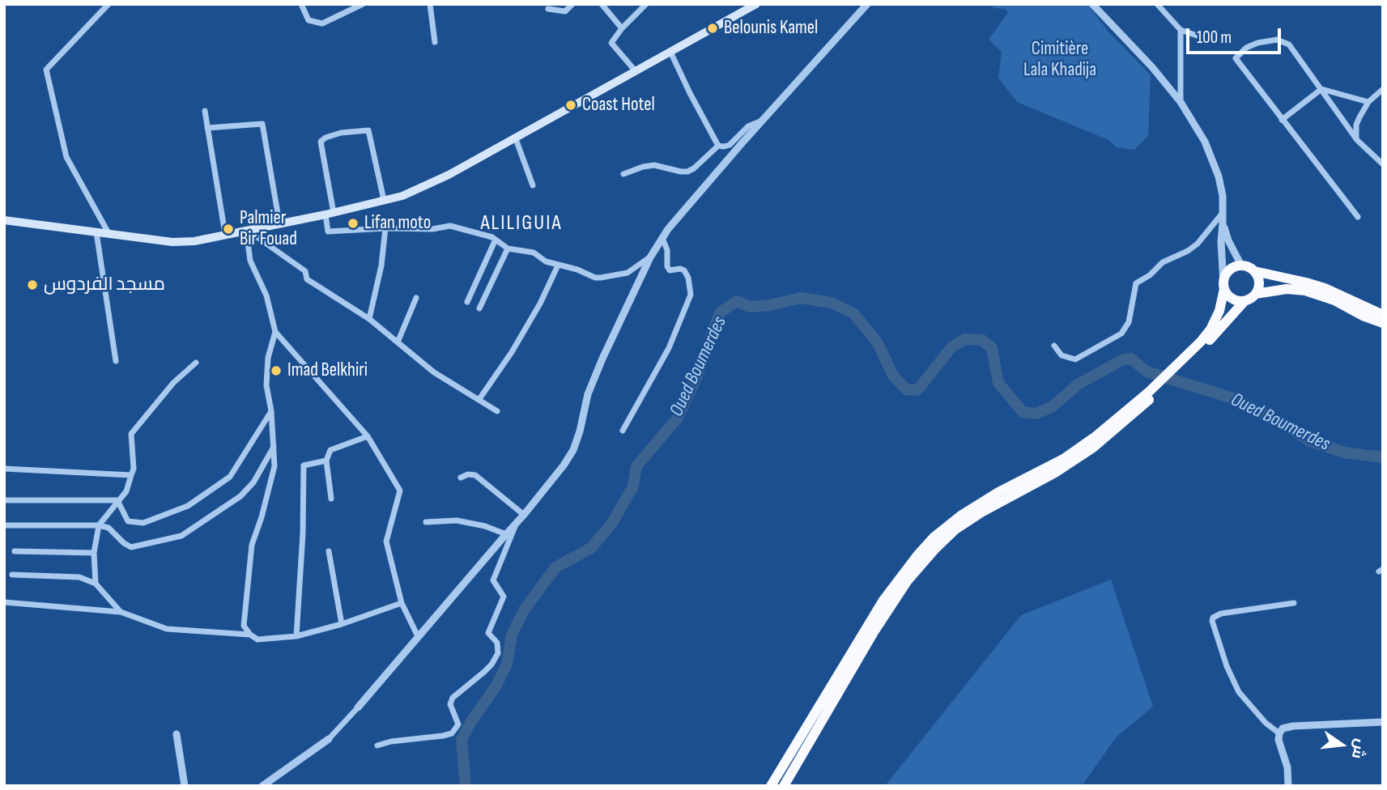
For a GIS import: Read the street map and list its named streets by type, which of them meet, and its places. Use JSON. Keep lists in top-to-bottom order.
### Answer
{
  "districts": ["ALILIGUIA"],
  "water": ["Oued Boumerdes"],
  "parks": ["Cimitière Lala Khadija"],
  "places": [
    "Belounis Kamel",
    "Coast Hotel",
    "Lifan moto",
    "Palmier Bir Fouad",
    "مسجد الفردوس",
    "Imad Belkhiri"
  ],
  "scale_bar": "100 m",
  "north": "right"
}
